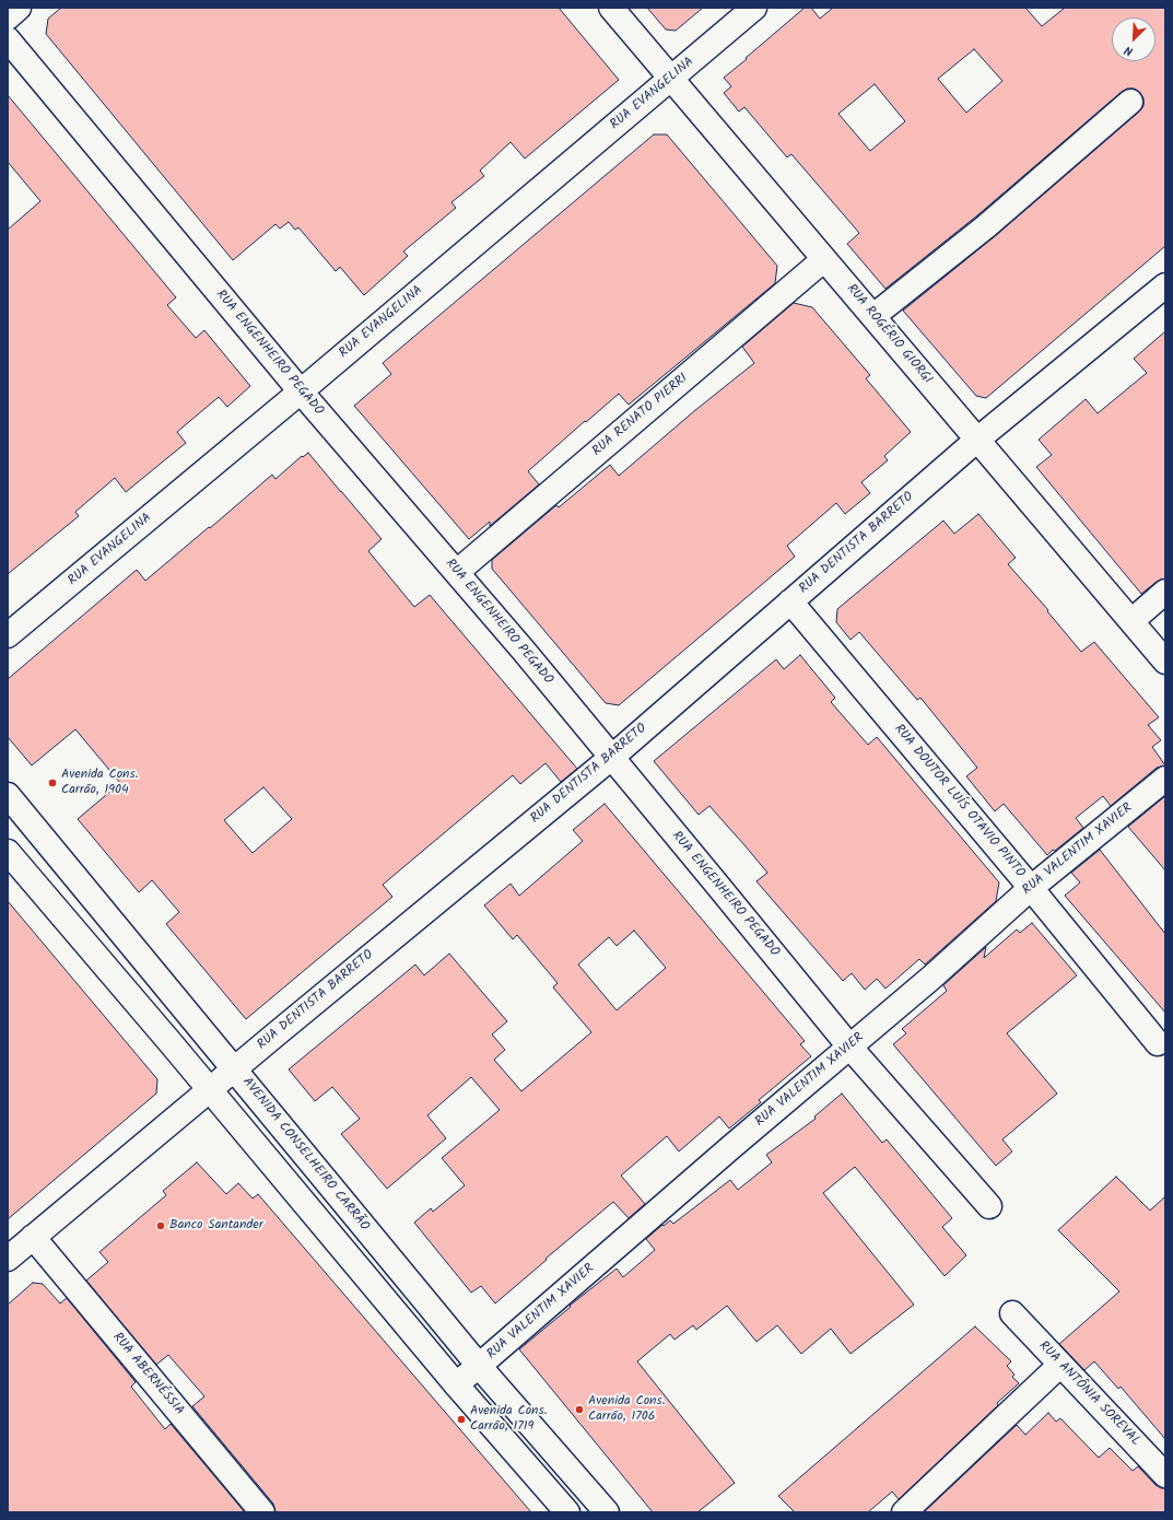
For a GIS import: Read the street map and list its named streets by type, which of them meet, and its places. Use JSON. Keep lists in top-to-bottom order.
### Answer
{
  "streets": {
    "street": [
      "RUA EVANGELINA",
      "RUA ROGÉRIO GIORGI",
      "RUA ENGENHEIRO PEGADO",
      "RUA RENATO PIERRI",
      "RUA DENTISTA BARRETO",
      "RUA DOUTOR LUÍS OTAVIO PINTO",
      "RUA VALENTIM XAVIER",
      "AVENIDA CONSELHEIRO CARRÃO",
      "RUA ABERNÉSSIA",
      "RUA ANTÔNIA SOREVAL"
    ]
  },
  "crossings": [
    ["RUA EVANGELINA", "RUA ROGÉRIO GIORGI"],
    ["RUA EVANGELINA", "RUA ENGENHEIRO PEGADO"],
    ["RUA ROGÉRIO GIORGI", "RUA RENATO PIERRI"],
    ["RUA ROGÉRIO GIORGI", "RUA DENTISTA BARRETO"],
    ["RUA ENGENHEIRO PEGADO", "RUA RENATO PIERRI"],
    ["RUA ENGENHEIRO PEGADO", "RUA DENTISTA BARRETO"],
    ["RUA ENGENHEIRO PEGADO", "RUA VALENTIM XAVIER"],
    ["RUA DENTISTA BARRETO", "RUA DOUTOR LUÍS OTAVIO PINTO"],
    ["RUA DENTISTA BARRETO", "AVENIDA CONSELHEIRO CARRÃO"],
    ["RUA DENTISTA BARRETO", "RUA ABERNÉSSIA"],
    ["RUA DOUTOR LUÍS OTAVIO PINTO", "RUA VALENTIM XAVIER"],
    ["RUA VALENTIM XAVIER", "AVENIDA CONSELHEIRO CARRÃO"]
  ],
  "places": [
    "Avenida Cons. Carrão, 1904",
    "Banco Santander",
    "Avenida Cons. Carrão, 1706",
    "Avenida Cons. Carrão, 1719"
  ],
  "north": "bottom left"
}
